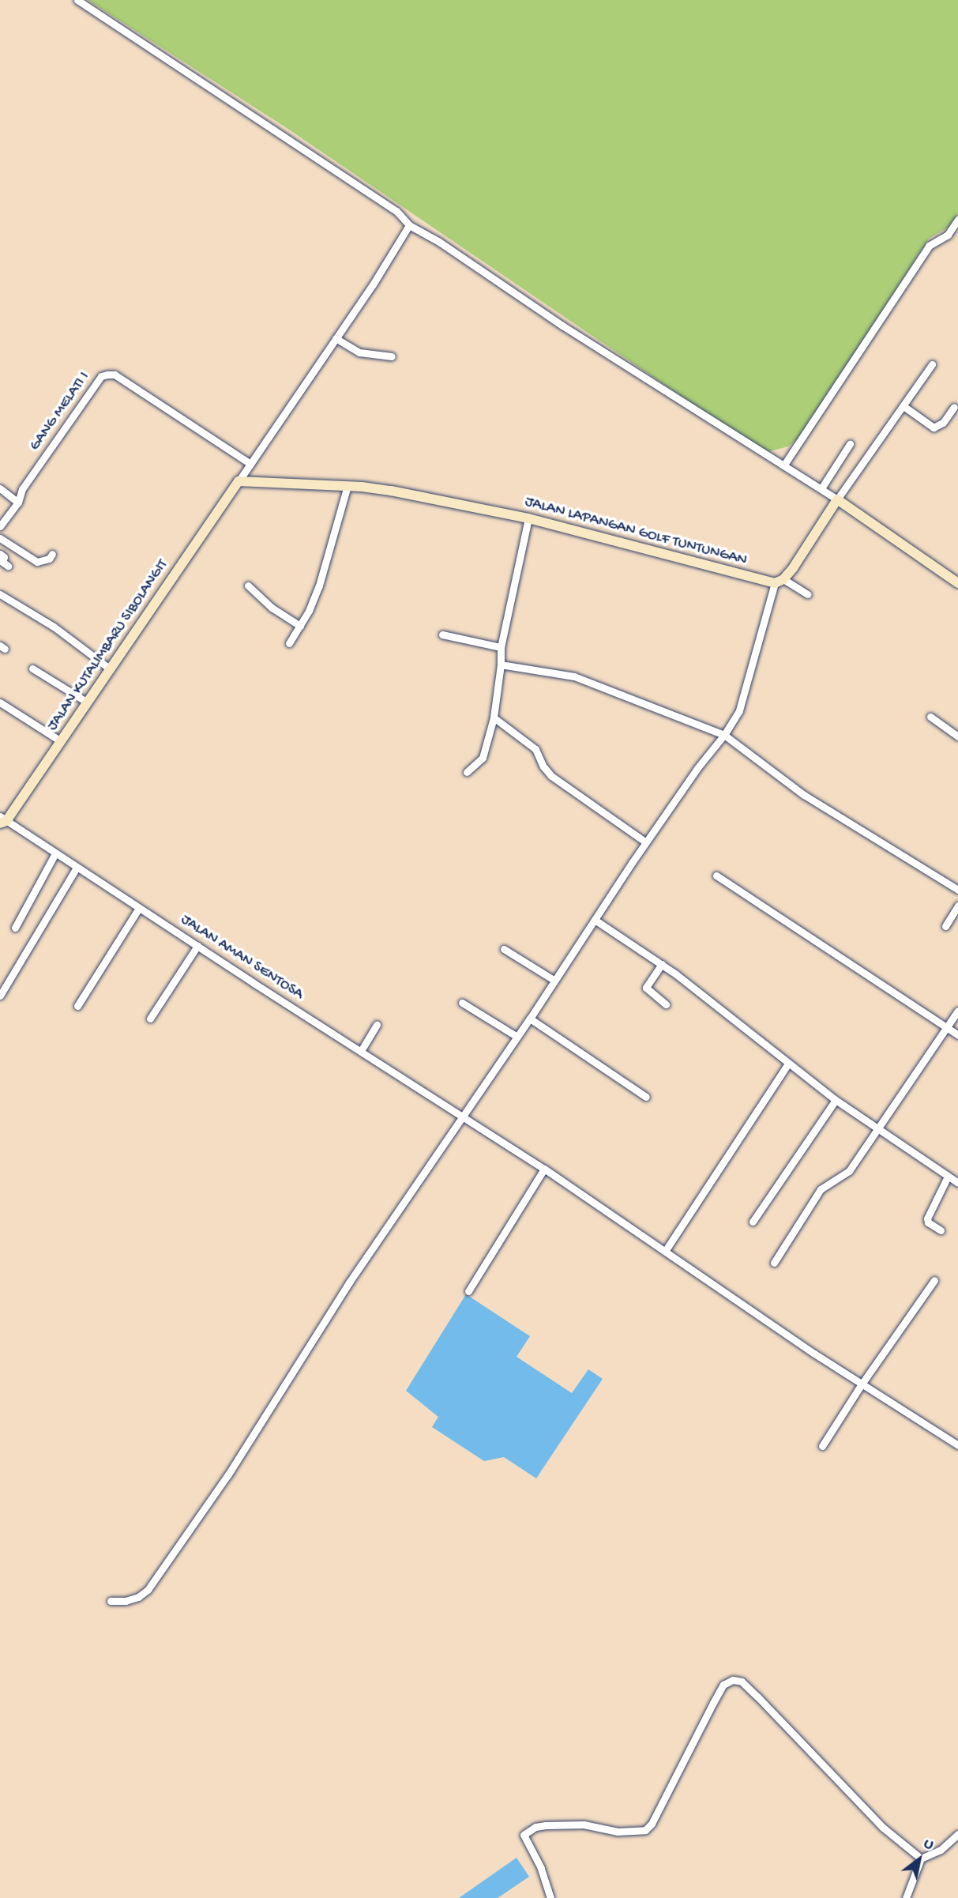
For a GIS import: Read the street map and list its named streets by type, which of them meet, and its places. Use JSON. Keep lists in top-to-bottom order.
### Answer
{
  "streets": {
    "street": [
      "GANG MELATI I",
      "JALAN LAPANGAN GOLF TUNTUNGAN",
      "JALAN KUTALIMBARU SIBOLANGIT",
      "JALAN AMAN SENTOSA"
    ]
  },
  "crossings": [
    ["JALAN LAPANGAN GOLF TUNTUNGAN", "JALAN KUTALIMBARU SIBOLANGIT"],
    ["JALAN KUTALIMBARU SIBOLANGIT", "JALAN AMAN SENTOSA"]
  ],
  "north": "top right"
}
